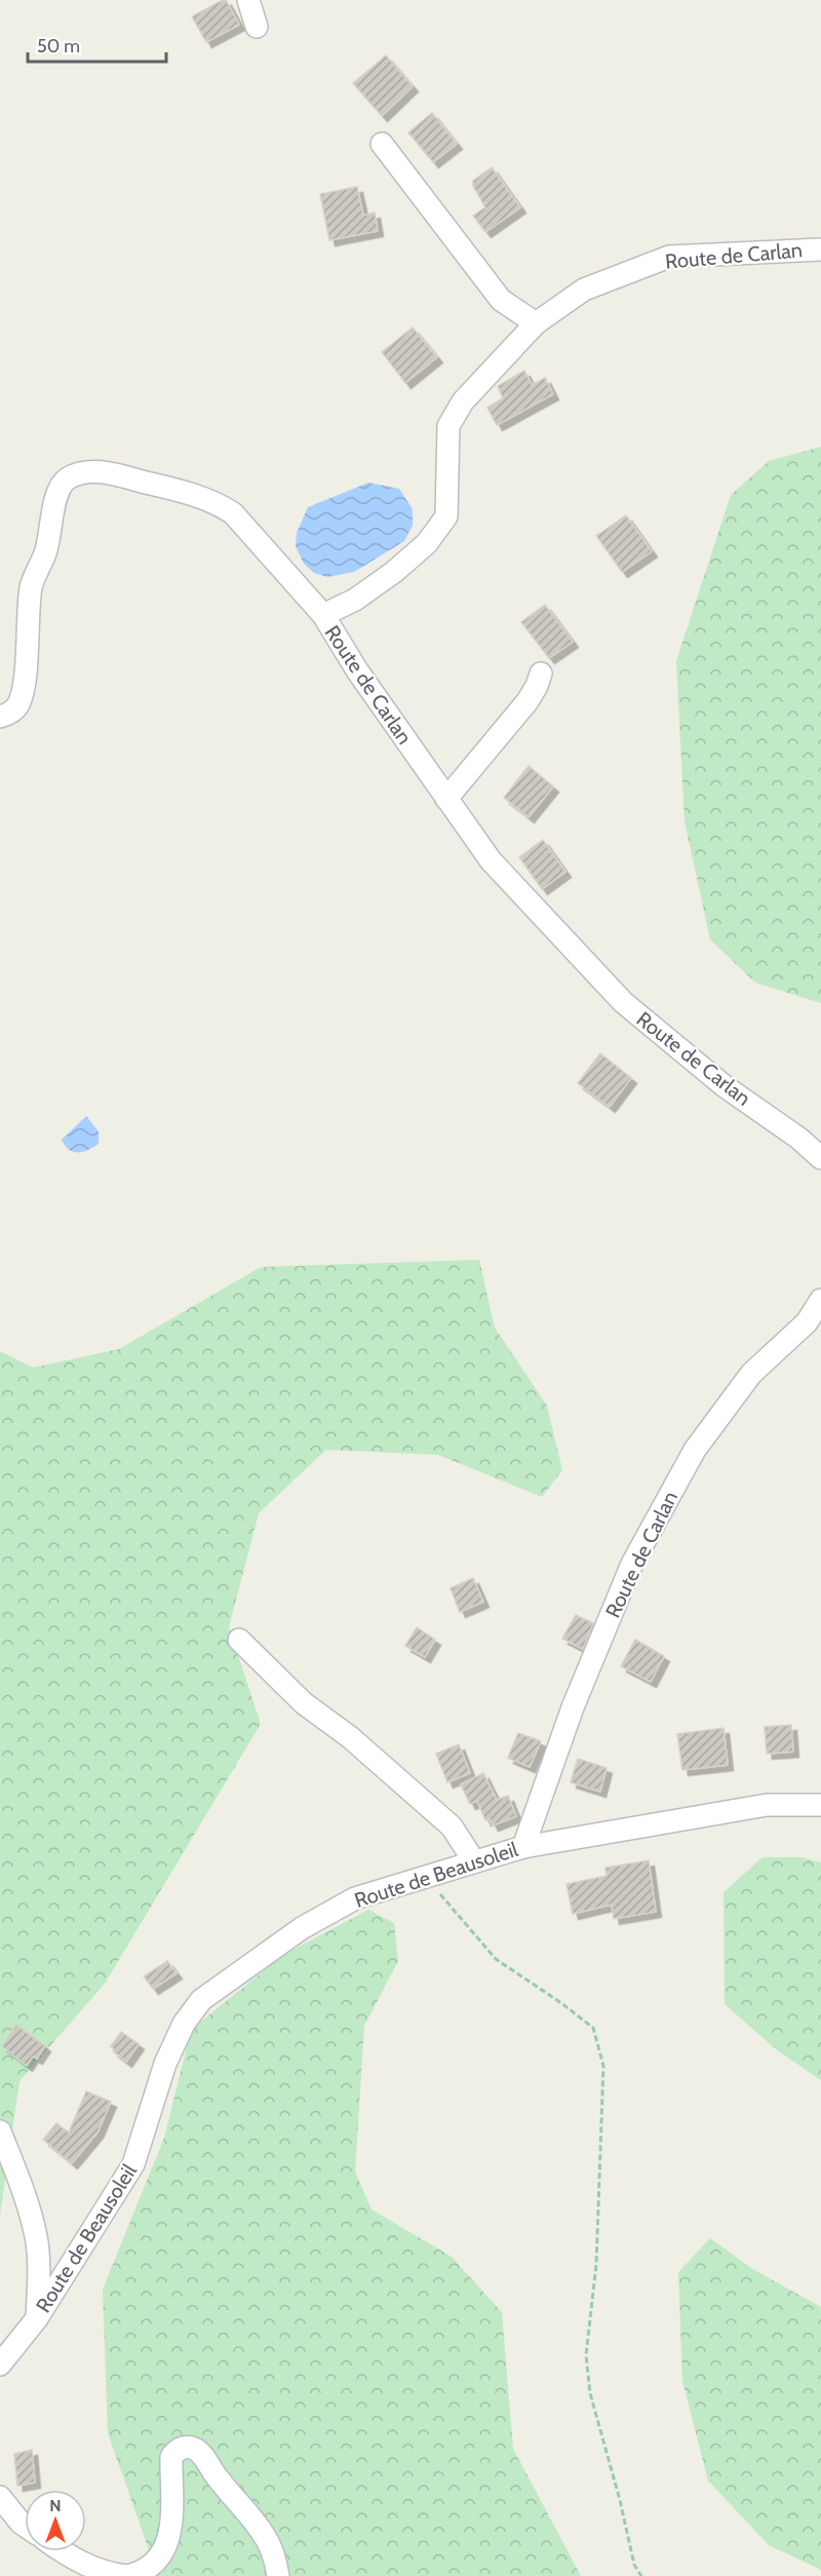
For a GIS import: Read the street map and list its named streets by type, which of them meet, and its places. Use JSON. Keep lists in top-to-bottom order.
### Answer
{
  "streets": {
    "street": ["Route de Carlan", "Route de Beausoleil"]
  },
  "crossings": [
    ["Route de Carlan", "Route de Beausoleil"]
  ],
  "scale_bar": "50 m",
  "north": "top"
}
